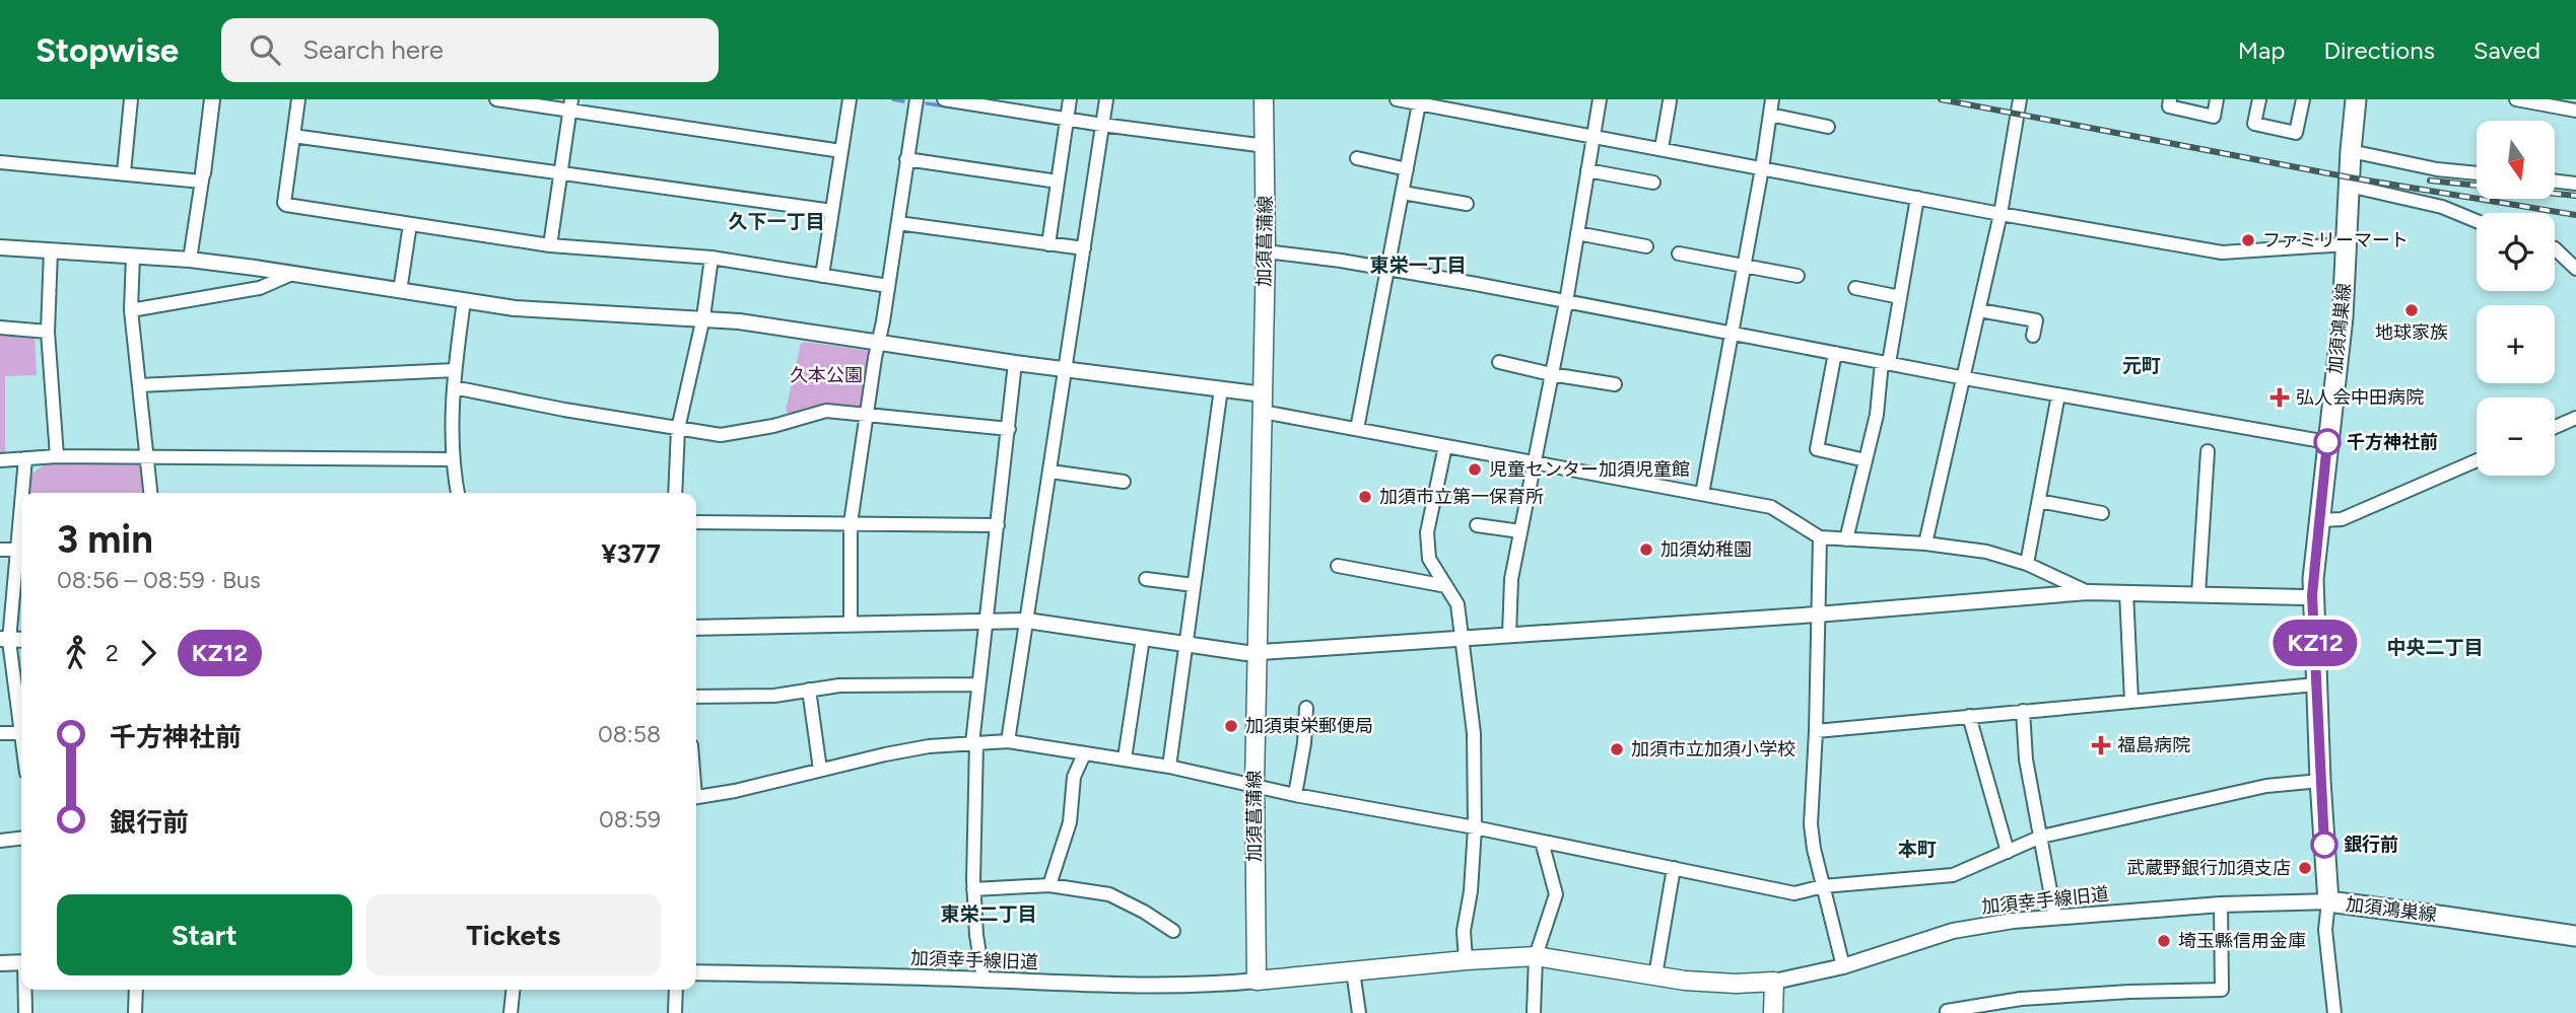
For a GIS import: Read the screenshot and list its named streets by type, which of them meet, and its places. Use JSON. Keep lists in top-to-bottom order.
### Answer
{
  "streets": {
    "main road": ["加須菖蒲線", "加須鴻巣線"],
    "street": ["加須幸手線旧道"]
  },
  "crossings": [
    ["加須菖蒲線", "加須幸手線旧道"],
    ["加須鴻巣線", "加須幸手線旧道"]
  ],
  "districts": [
    "久下一丁目",
    "東栄一丁目",
    "元町",
    "中央二丁目",
    "本町",
    "東栄二丁目"
  ],
  "parks": ["久本公園"],
  "places": {
    "other": [
      "ファミリーマート",
      "地球家族",
      "千方神社前",
      "児童センター加須児童館",
      "加須市立第一保育所",
      "加須幼稚園",
      "加須東栄郵便局",
      "加須市立加須小学校",
      "銀行前",
      "武蔵野銀行加須支店",
      "埼玉縣信用金庫"
    ],
    "health": ["弘人会中田病院", "福島病院"]
  },
  "lines": ["bus line KZ12"],
  "north": "bottom",
  "page": {
    "header": "Stopwise",
    "search": "Search here",
    "nav": ["Map", "Directions", "Saved"],
    "on_map": "KZ12",
    "map_buttons": ["+", "−"],
    "heading": ["3 min", "08:56 – 08:59 · Bus", "¥377"],
    "legs": ["2", "KZ12"],
    "list": [
      {
        "name": "千方神社前",
        "value": "08:58"
      },
      {
        "name": "銀行前",
        "value": "08:59"
      }
    ],
    "buttons": ["Start", "Tickets"]
  }
}
